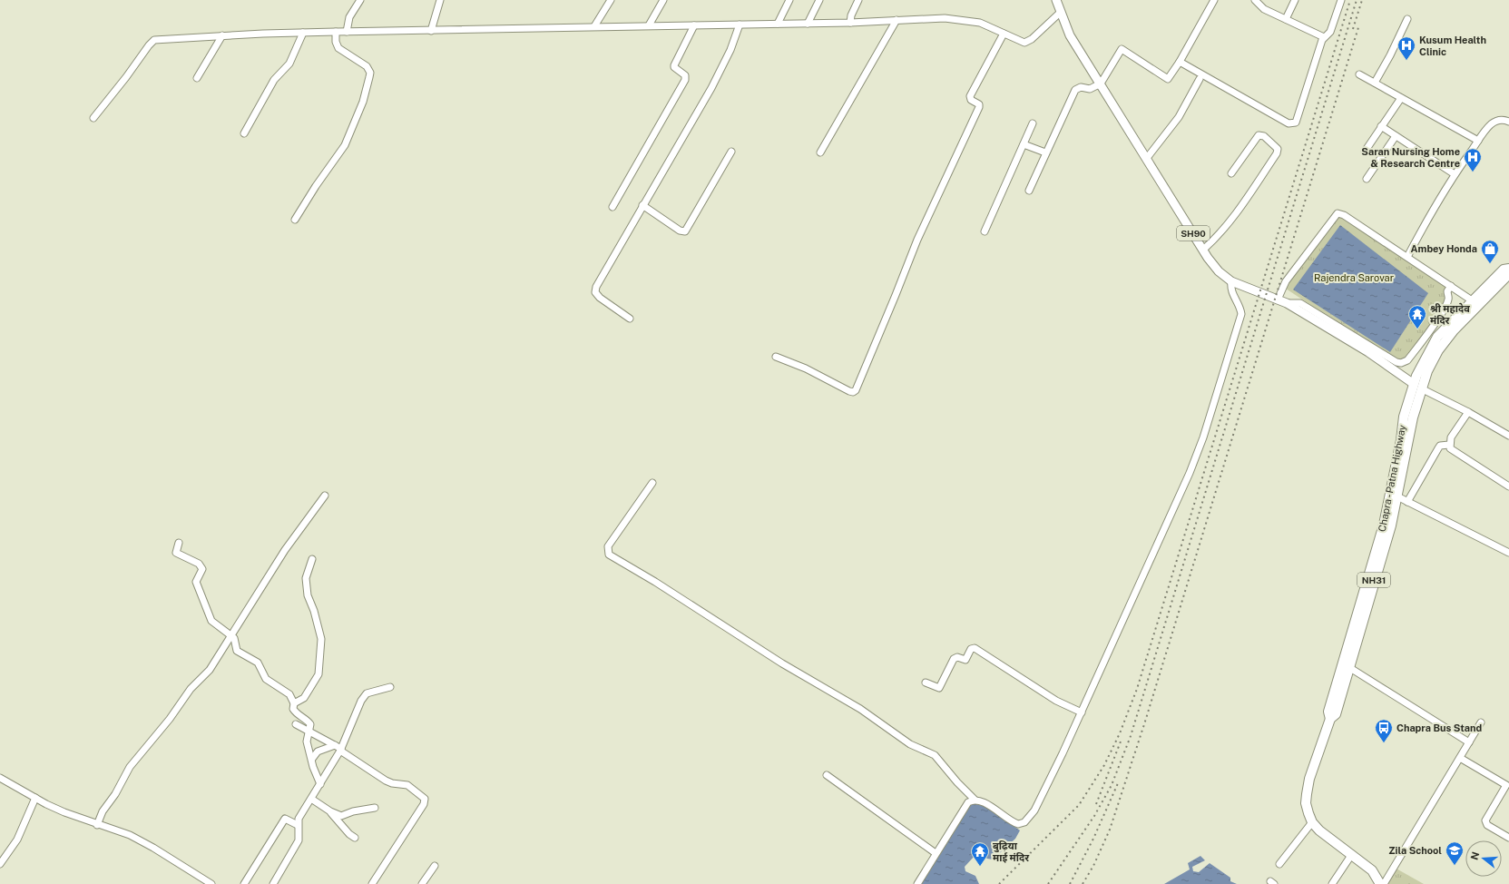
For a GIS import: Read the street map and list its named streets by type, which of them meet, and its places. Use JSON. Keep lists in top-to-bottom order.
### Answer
{
  "streets": {
    "highway": ["Chapra - Patna Highway", "NH31"],
    "main road": ["SH90"]
  },
  "crossings": [
    ["SH90", "Chapra - Patna Highway"]
  ],
  "parks": ["Rajendra Sarovar"],
  "places": {
    "hospital": ["Kusum Health Clinic", "Saran Nursing Home & Research Centre"],
    "shop": ["Ambey Honda"],
    "temple": ["श्री महादेव मंदिर", "बुढ़िया माई मंदिर"],
    "bus stop": ["Chapra Bus Stand"],
    "school or university": ["Zila School"]
  },
  "north": "left"
}
